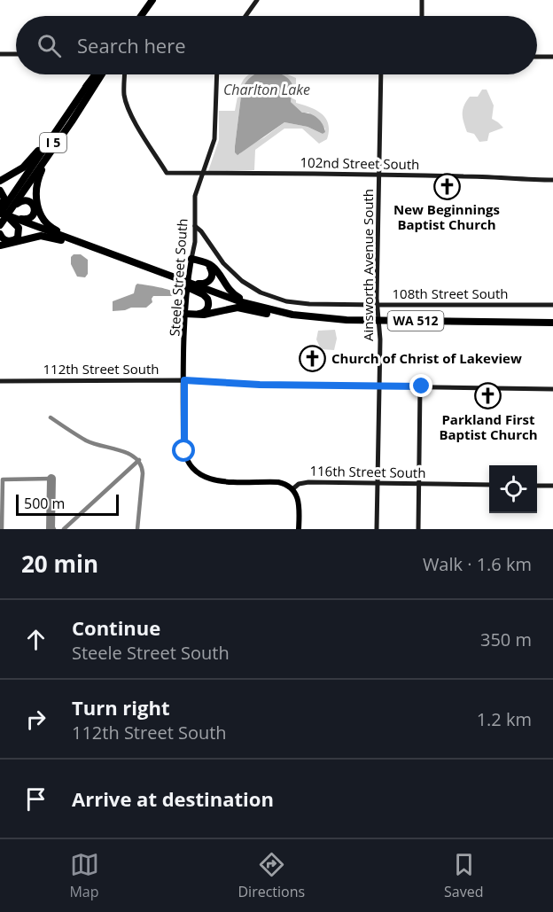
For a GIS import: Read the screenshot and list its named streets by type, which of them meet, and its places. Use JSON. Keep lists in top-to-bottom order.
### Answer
{
  "streets": {
    "highway": ["I 5", "WA 512"],
    "main road": ["Steele Street South", "116th Street South"],
    "street": [
      "102nd Street South",
      "Ainsworth Avenue South",
      "108th Street South",
      "112th Street South"
    ]
  },
  "crossings": [
    ["I 5", "WA 512"],
    ["102nd Street South", "Ainsworth Avenue South"],
    ["102nd Street South", "Steele Street South"],
    ["Ainsworth Avenue South", "108th Street South"],
    ["Ainsworth Avenue South", "112th Street South"],
    ["Ainsworth Avenue South", "116th Street South"],
    ["Steele Street South", "108th Street South"],
    ["Steele Street South", "112th Street South"],
    ["Steele Street South", "116th Street South"]
  ],
  "water": ["Charlton Lake"],
  "places": {
    "church": ["New Beginnings Baptist Church", "Church of Christ of Lakeview", "Parkland First Baptist Church"]
  },
  "scale_bar": "500 m",
  "page": {
    "search": "Search here",
    "scale": "500 m",
    "heading": ["20 min", "Walk · 1.6 km"],
    "list": [
      ["Continue", "Steele Street South", "350 m"],
      ["Turn right", "112th Street South", "1.2 km"],
      "Arrive at destination"
    ],
    "nav": ["Map", "Directions", "Saved"]
  }
}
